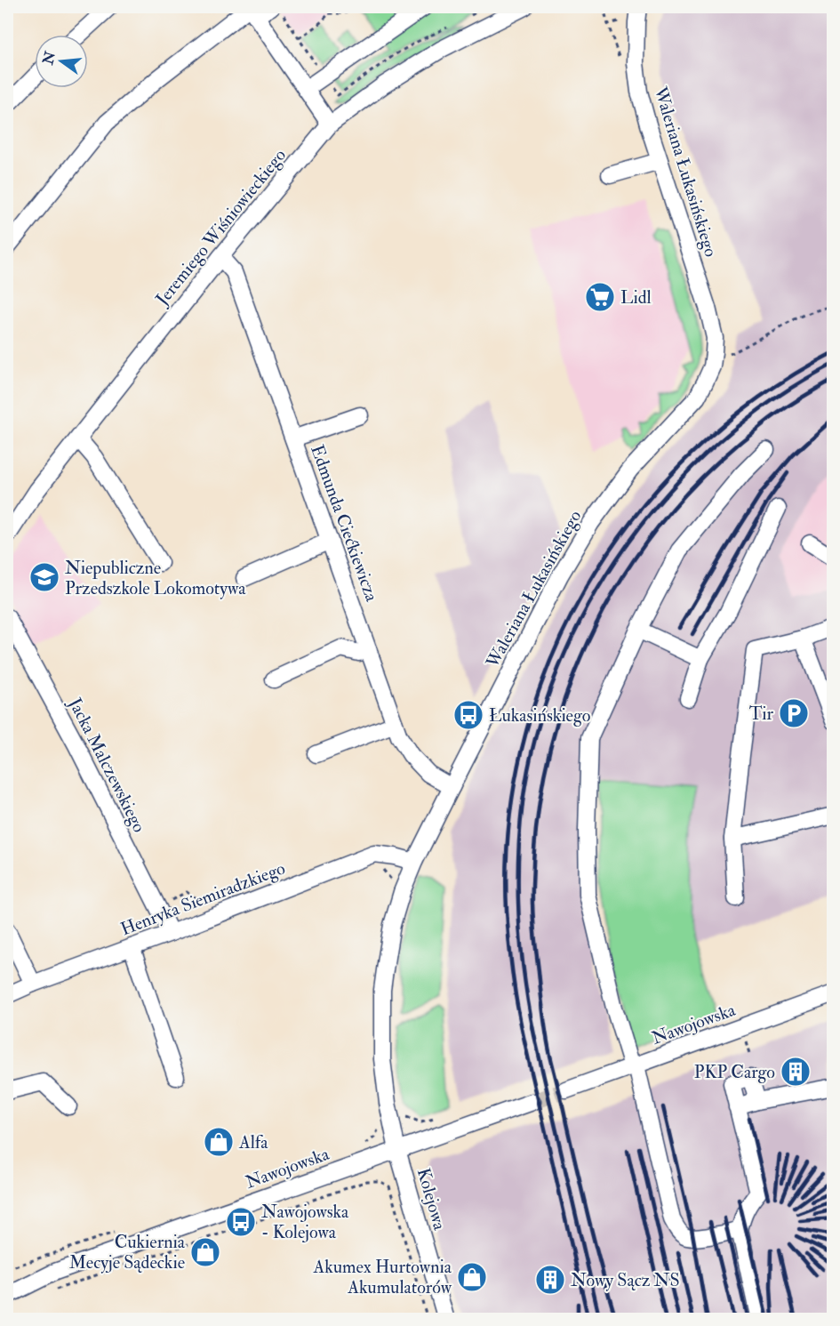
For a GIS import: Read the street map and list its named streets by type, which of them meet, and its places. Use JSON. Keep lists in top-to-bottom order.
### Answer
{
  "streets": {
    "street": [
      "Waleriana Łukasińskiego",
      "Jeremiego Wiśniowieckiego",
      "Edmunda Ciećkiewicza",
      "Jacka Malczewskiego",
      "Henryka Siemiradzkiego",
      "Nawojowska",
      "Kolejowa"
    ]
  },
  "crossings": [
    ["Waleriana Łukasińskiego", "Edmunda Ciećkiewicza"],
    ["Waleriana Łukasińskiego", "Henryka Siemiradzkiego"],
    ["Waleriana Łukasińskiego", "Nawojowska"],
    ["Waleriana Łukasińskiego", "Kolejowa"],
    ["Jeremiego Wiśniowieckiego", "Edmunda Ciećkiewicza"],
    ["Jacka Malczewskiego", "Henryka Siemiradzkiego"],
    ["Nawojowska", "Kolejowa"]
  ],
  "places": {
    "supermarket": ["Lidl"],
    "school or university": ["Niepubliczne Przedszkole Lokomotywa"],
    "parking": ["Tir"],
    "bus stop": ["Łukasińskiego", "Nawojowska - Kolejowa"],
    "building": ["PKP Cargo", "Nowy Sącz NS"],
    "shop": ["Alfa", "Cukiernia Mecyje Sądeckie", "Akumex Hurtownia Akumulatorów"]
  },
  "north": "left"
}
